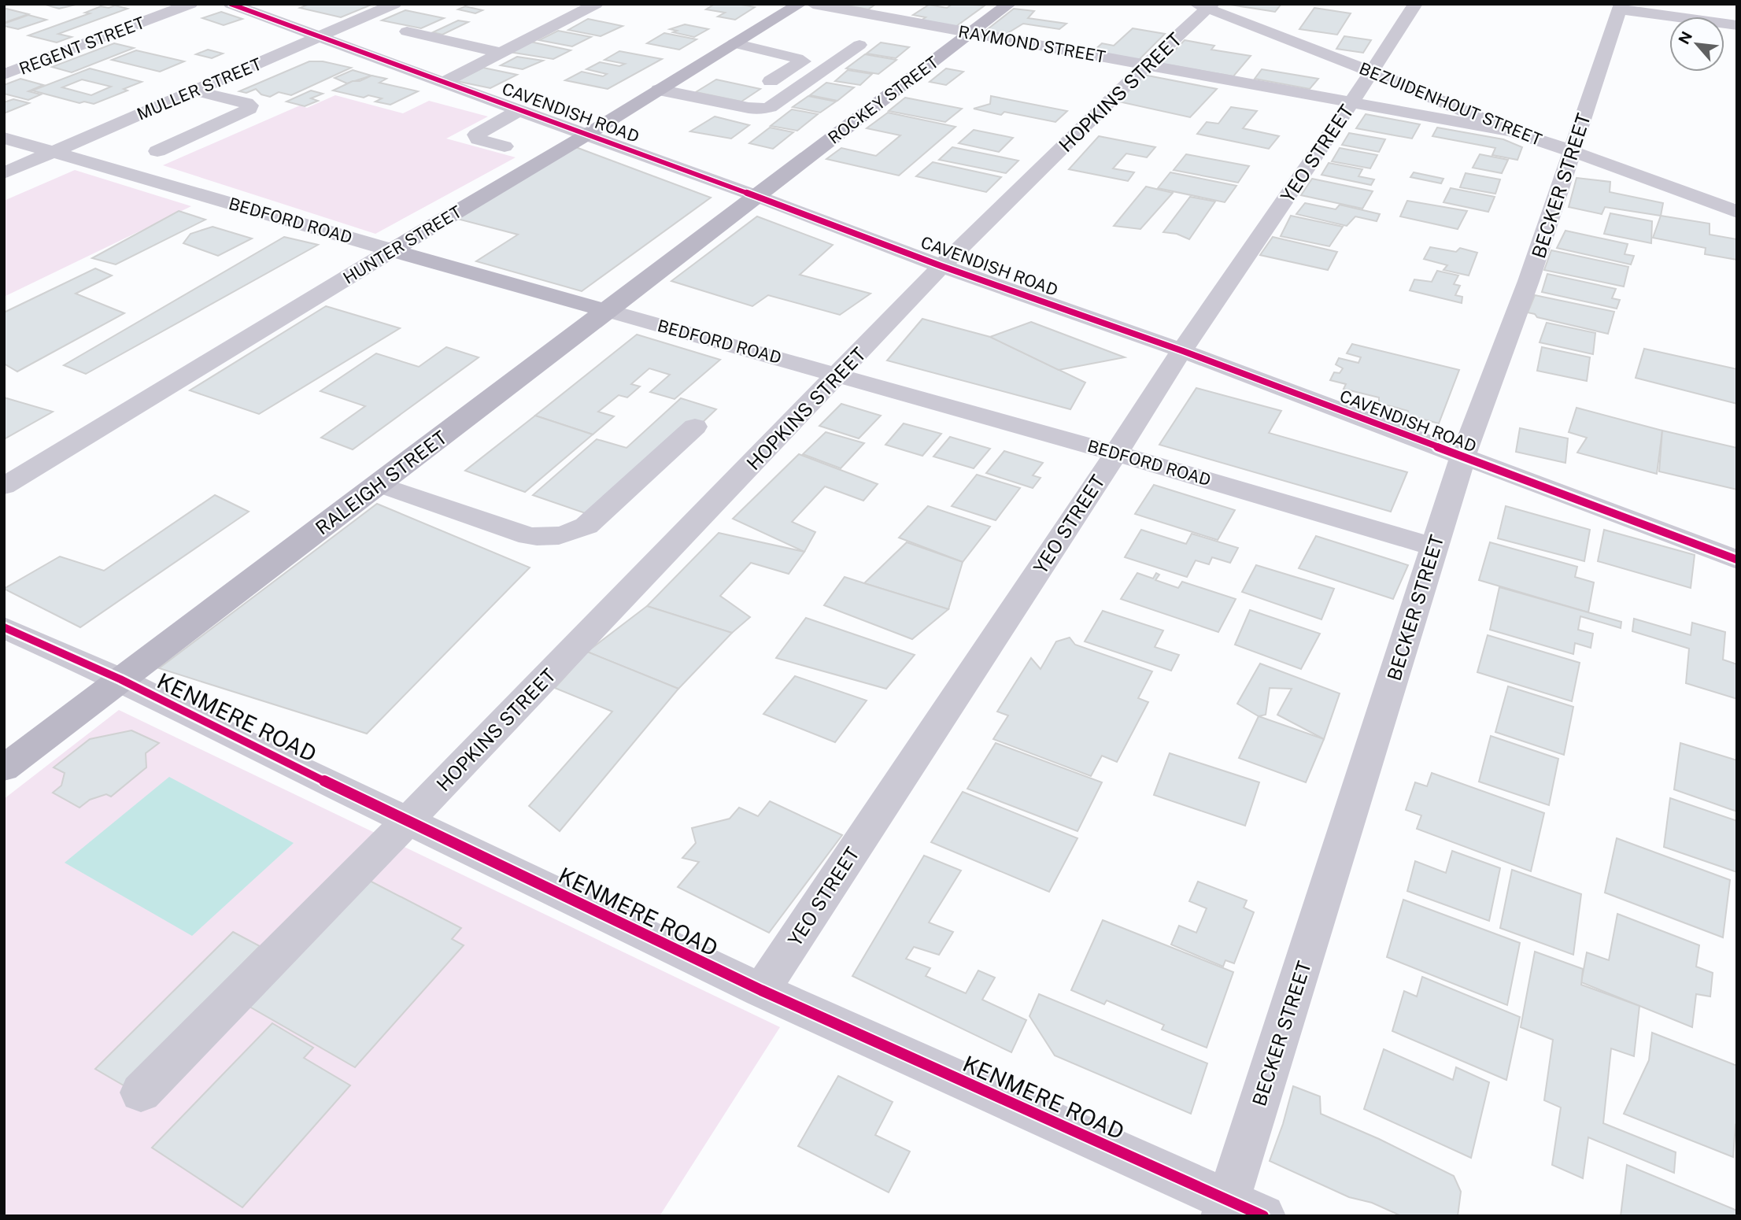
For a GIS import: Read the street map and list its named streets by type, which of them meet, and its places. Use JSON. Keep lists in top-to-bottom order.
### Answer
{
  "streets": {
    "main road": [
      "ROCKEY STREET",
      "BEDFORD ROAD",
      "HUNTER STREET",
      "RALEIGH STREET"
    ],
    "street": [
      "RAYMOND STREET",
      "REGENT STREET",
      "MULLER STREET",
      "HOPKINS STREET",
      "BEZUIDENHOUT STREET",
      "CAVENDISH ROAD",
      "YEO STREET",
      "BECKER STREET",
      "KENMERE ROAD"
    ]
  },
  "crossings": [
    ["RAYMOND STREET", "HOPKINS STREET"],
    ["RAYMOND STREET", "ROCKEY STREET"],
    ["RAYMOND STREET", "BEZUIDENHOUT STREET"],
    ["RAYMOND STREET", "YEO STREET"],
    ["MULLER STREET", "CAVENDISH ROAD"],
    ["MULLER STREET", "BEDFORD ROAD"],
    ["HOPKINS STREET", "BEZUIDENHOUT STREET"],
    ["HOPKINS STREET", "CAVENDISH ROAD"],
    ["HOPKINS STREET", "BEDFORD ROAD"],
    ["HOPKINS STREET", "KENMERE ROAD"],
    ["ROCKEY STREET", "CAVENDISH ROAD"],
    ["ROCKEY STREET", "RALEIGH STREET"],
    ["BEZUIDENHOUT STREET", "YEO STREET"],
    ["BEZUIDENHOUT STREET", "BECKER STREET"],
    ["CAVENDISH ROAD", "YEO STREET"],
    ["CAVENDISH ROAD", "BECKER STREET"],
    ["CAVENDISH ROAD", "HUNTER STREET"],
    ["CAVENDISH ROAD", "RALEIGH STREET"],
    ["YEO STREET", "BEDFORD ROAD"],
    ["YEO STREET", "KENMERE ROAD"],
    ["BECKER STREET", "BEDFORD ROAD"],
    ["BECKER STREET", "KENMERE ROAD"],
    ["BEDFORD ROAD", "HUNTER STREET"],
    ["BEDFORD ROAD", "RALEIGH STREET"],
    ["RALEIGH STREET", "KENMERE ROAD"]
  ],
  "north": "top left"
}
